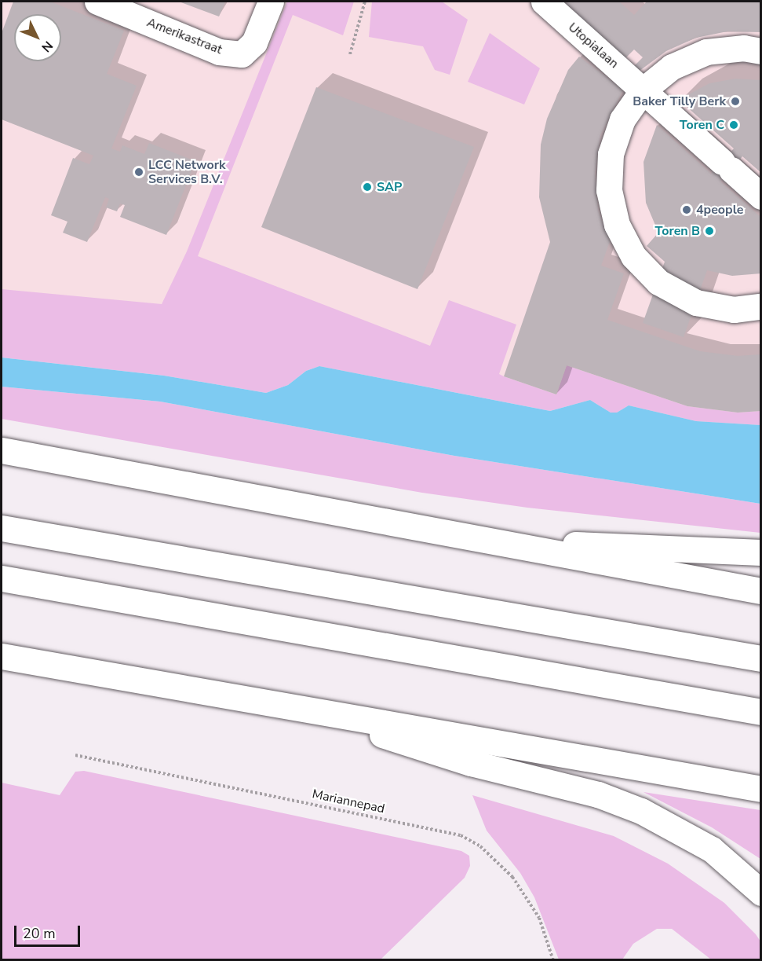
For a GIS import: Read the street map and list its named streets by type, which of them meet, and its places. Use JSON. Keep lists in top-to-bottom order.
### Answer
{
  "streets": {
    "main road": ["Amerikastraat", "Utopialaan"],
    "path": ["Mariannepad"]
  },
  "places": [
    "Baker Tilly Berk",
    "Toren C",
    "LCC Network Services B.V.",
    "SAP",
    "4people",
    "Toren B"
  ],
  "scale_bar": "20 m",
  "north": "bottom right"
}
